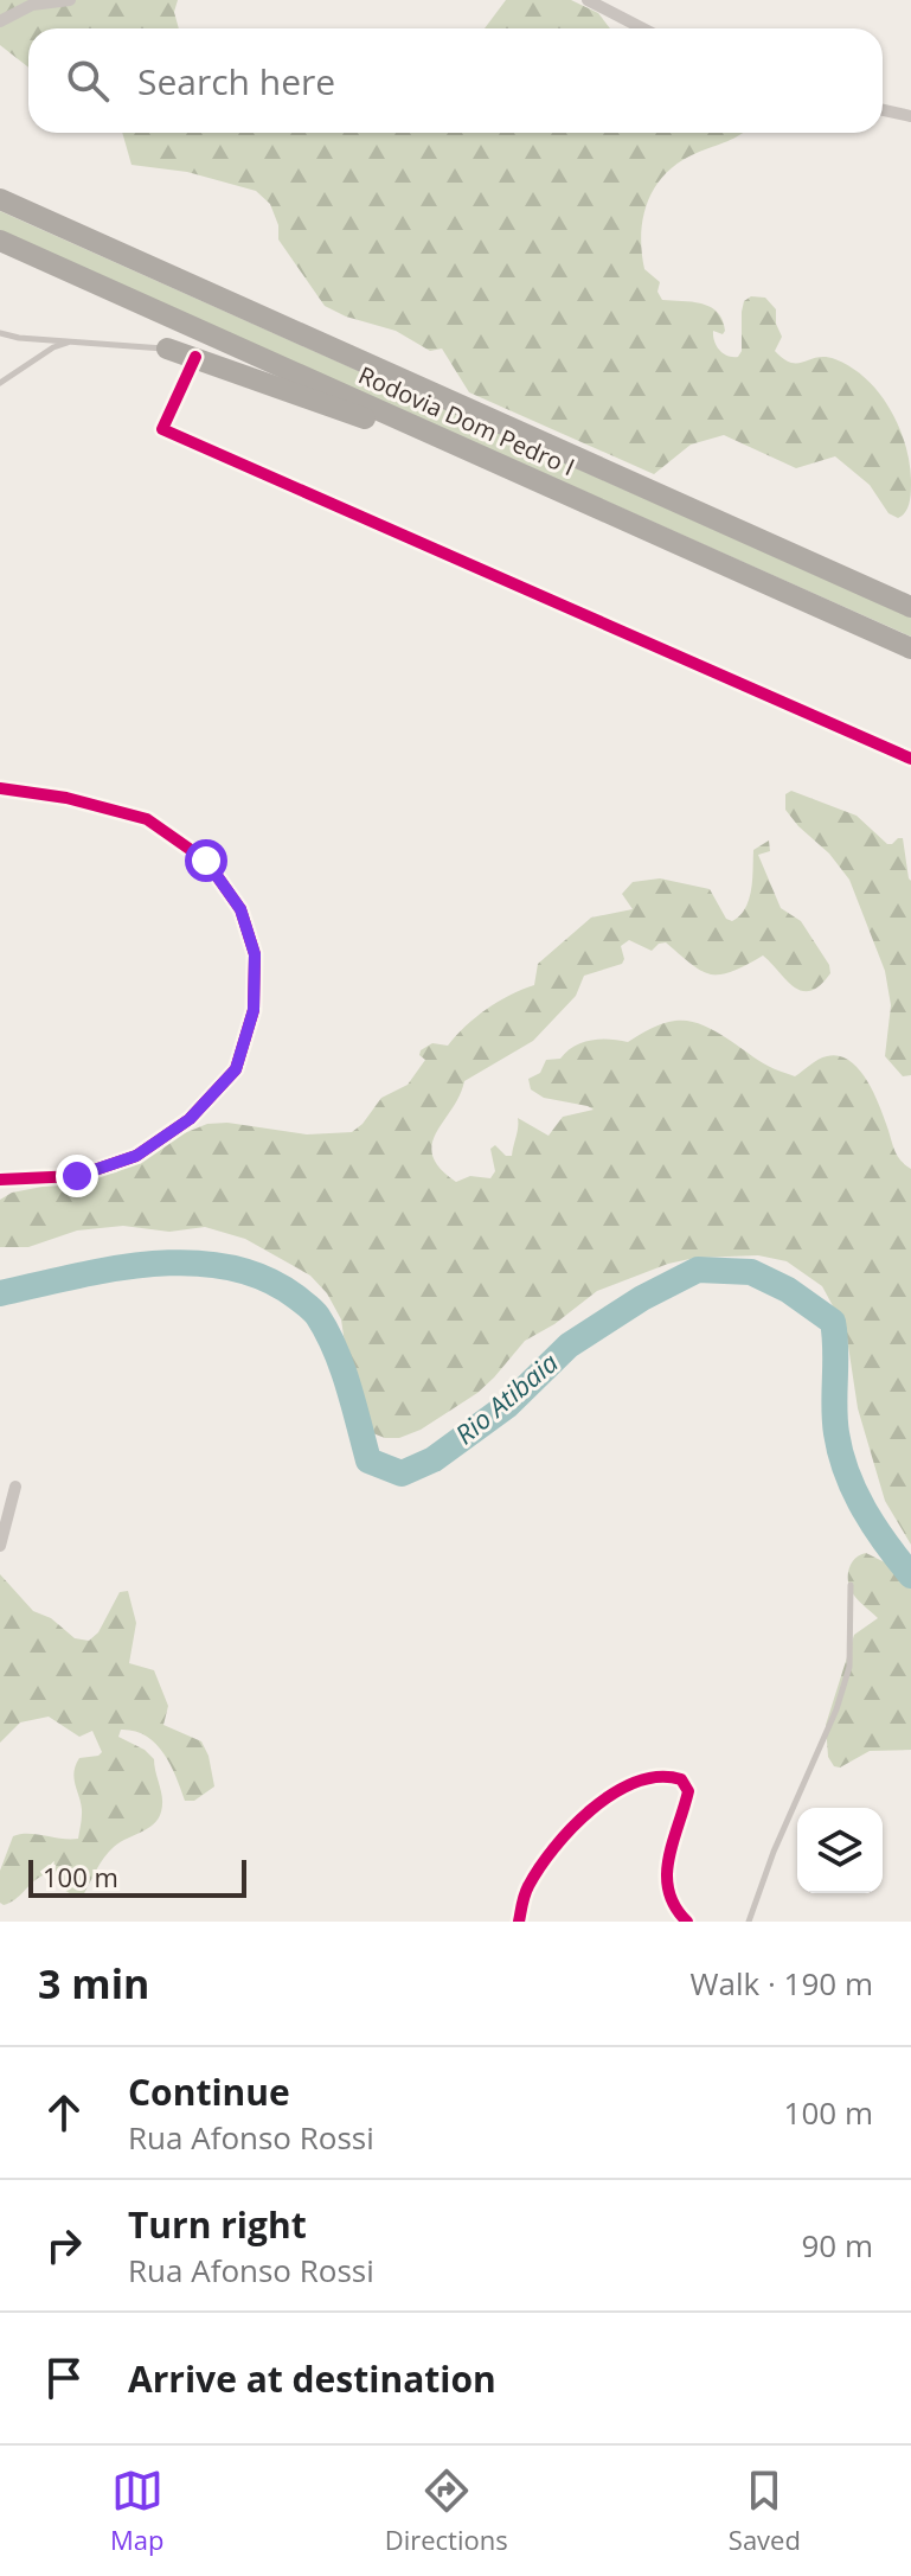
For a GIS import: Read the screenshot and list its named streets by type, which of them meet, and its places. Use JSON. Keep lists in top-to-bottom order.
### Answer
{
  "streets": {
    "highway": ["Rodovia Dom Pedro I"]
  },
  "water": ["Rio Atibaia"],
  "scale_bar": "100 m",
  "page": {
    "search": "Search here",
    "scale": "100 m",
    "heading": ["3 min", "Walk · 190 m"],
    "list": [
      ["Continue", "Rua Afonso Rossi", "100 m"],
      ["Turn right", "Rua Afonso Rossi", "90 m"],
      "Arrive at destination"
    ],
    "nav": ["Map", "Directions", "Saved"]
  }
}
